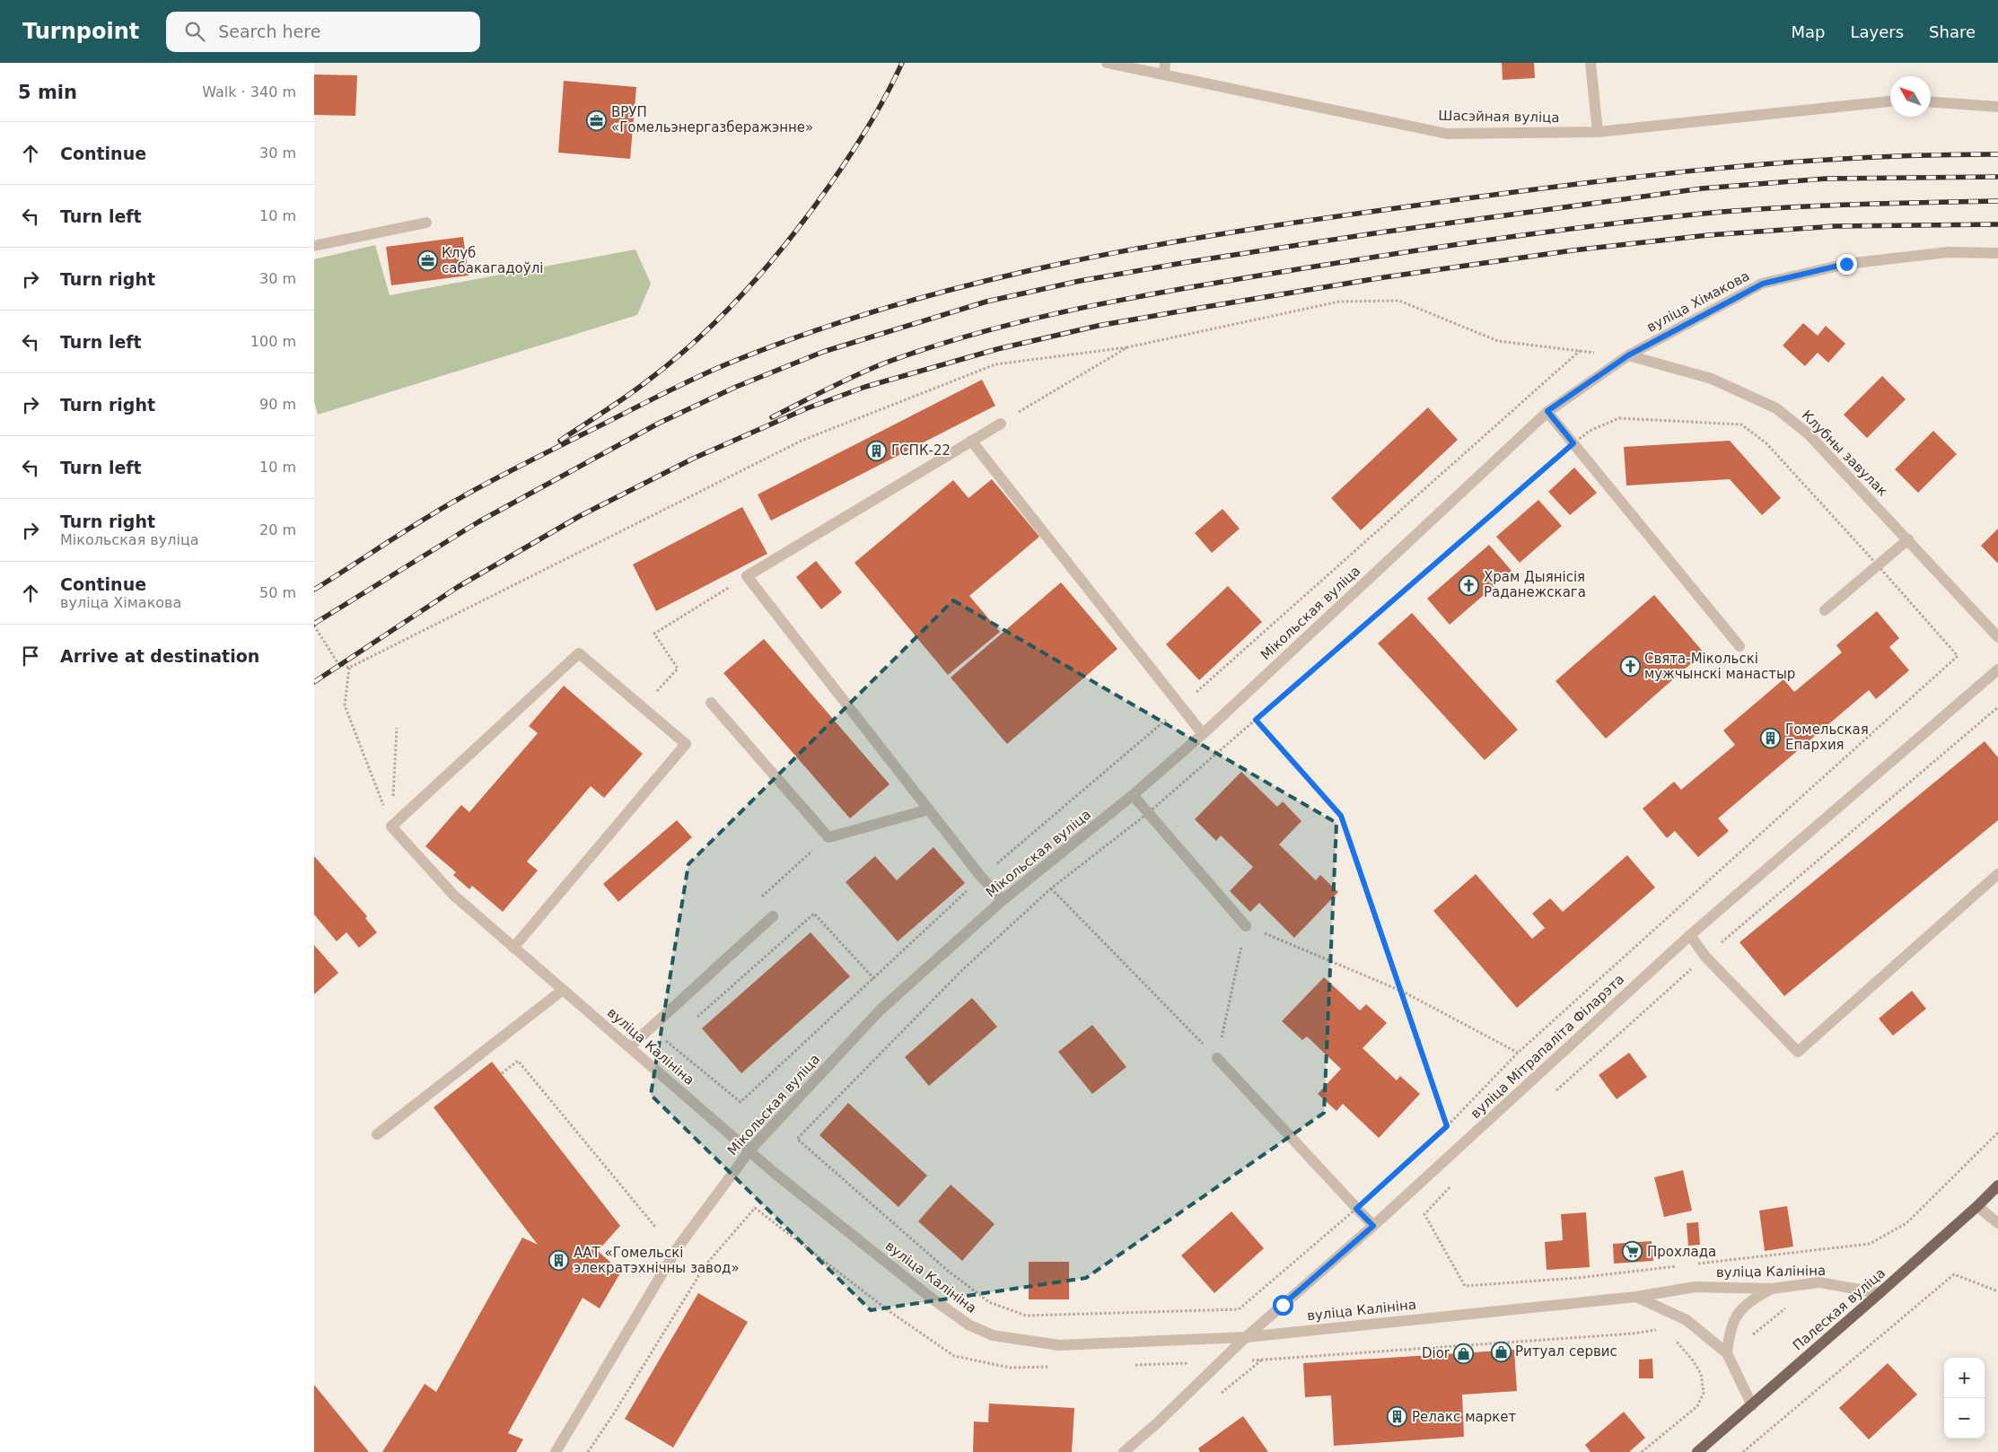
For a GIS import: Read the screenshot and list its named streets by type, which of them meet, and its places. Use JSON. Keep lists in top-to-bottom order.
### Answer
{
  "streets": {
    "main road": ["Палеская вуліца"],
    "street": [
      "Шасэйная вуліца",
      "вуліца Хімакова",
      "Клубны завулак",
      "Мікольская вуліца",
      "вуліца Калініна",
      "вуліца Мітрапаліта Філарэта"
    ]
  },
  "crossings": [
    ["вуліца Хімакова", "Клубны завулак"],
    ["вуліца Хімакова", "Мікольская вуліца"],
    ["Клубны завулак", "Мікольская вуліца"],
    ["Мікольская вуліца", "вуліца Калініна"],
    ["вуліца Калініна", "вуліца Мітрапаліта Філарэта"],
    ["вуліца Калініна", "Палеская вуліца"]
  ],
  "places": {
    "office": ["ВРУП «Гомельэнергазберажэнне»", "Клуб сабакагадоўлі"],
    "building": [
      "ГСПК-22",
      "Гомельская Епархия",
      "ААТ «Гомельскі элекратэхнічны завод»",
      "Релакс маркет"
    ],
    "church": ["Храм Дыянісія Раданежскага", "Свята-Мікольскі мужчынскі манастыр"],
    "supermarket": ["Прохлада"],
    "shop": ["Ритуал сервис", "Dior"]
  },
  "north": "top left",
  "page": {
    "header": "Turnpoint",
    "search": "Search here",
    "nav": ["Map", "Layers", "Share"],
    "heading": ["5 min", "Walk · 340 m"],
    "list": [
      ["Continue", "30 m"],
      ["Turn left", "10 m"],
      ["Turn right", "30 m"],
      ["Turn left", "100 m"],
      ["Turn right", "90 m"],
      ["Turn left", "10 m"],
      ["Turn right", "Мікольская вуліца", "20 m"],
      ["Continue", "вуліца Хімакова", "50 m"],
      "Arrive at destination"
    ],
    "map_buttons": ["+", "−"]
  }
}
